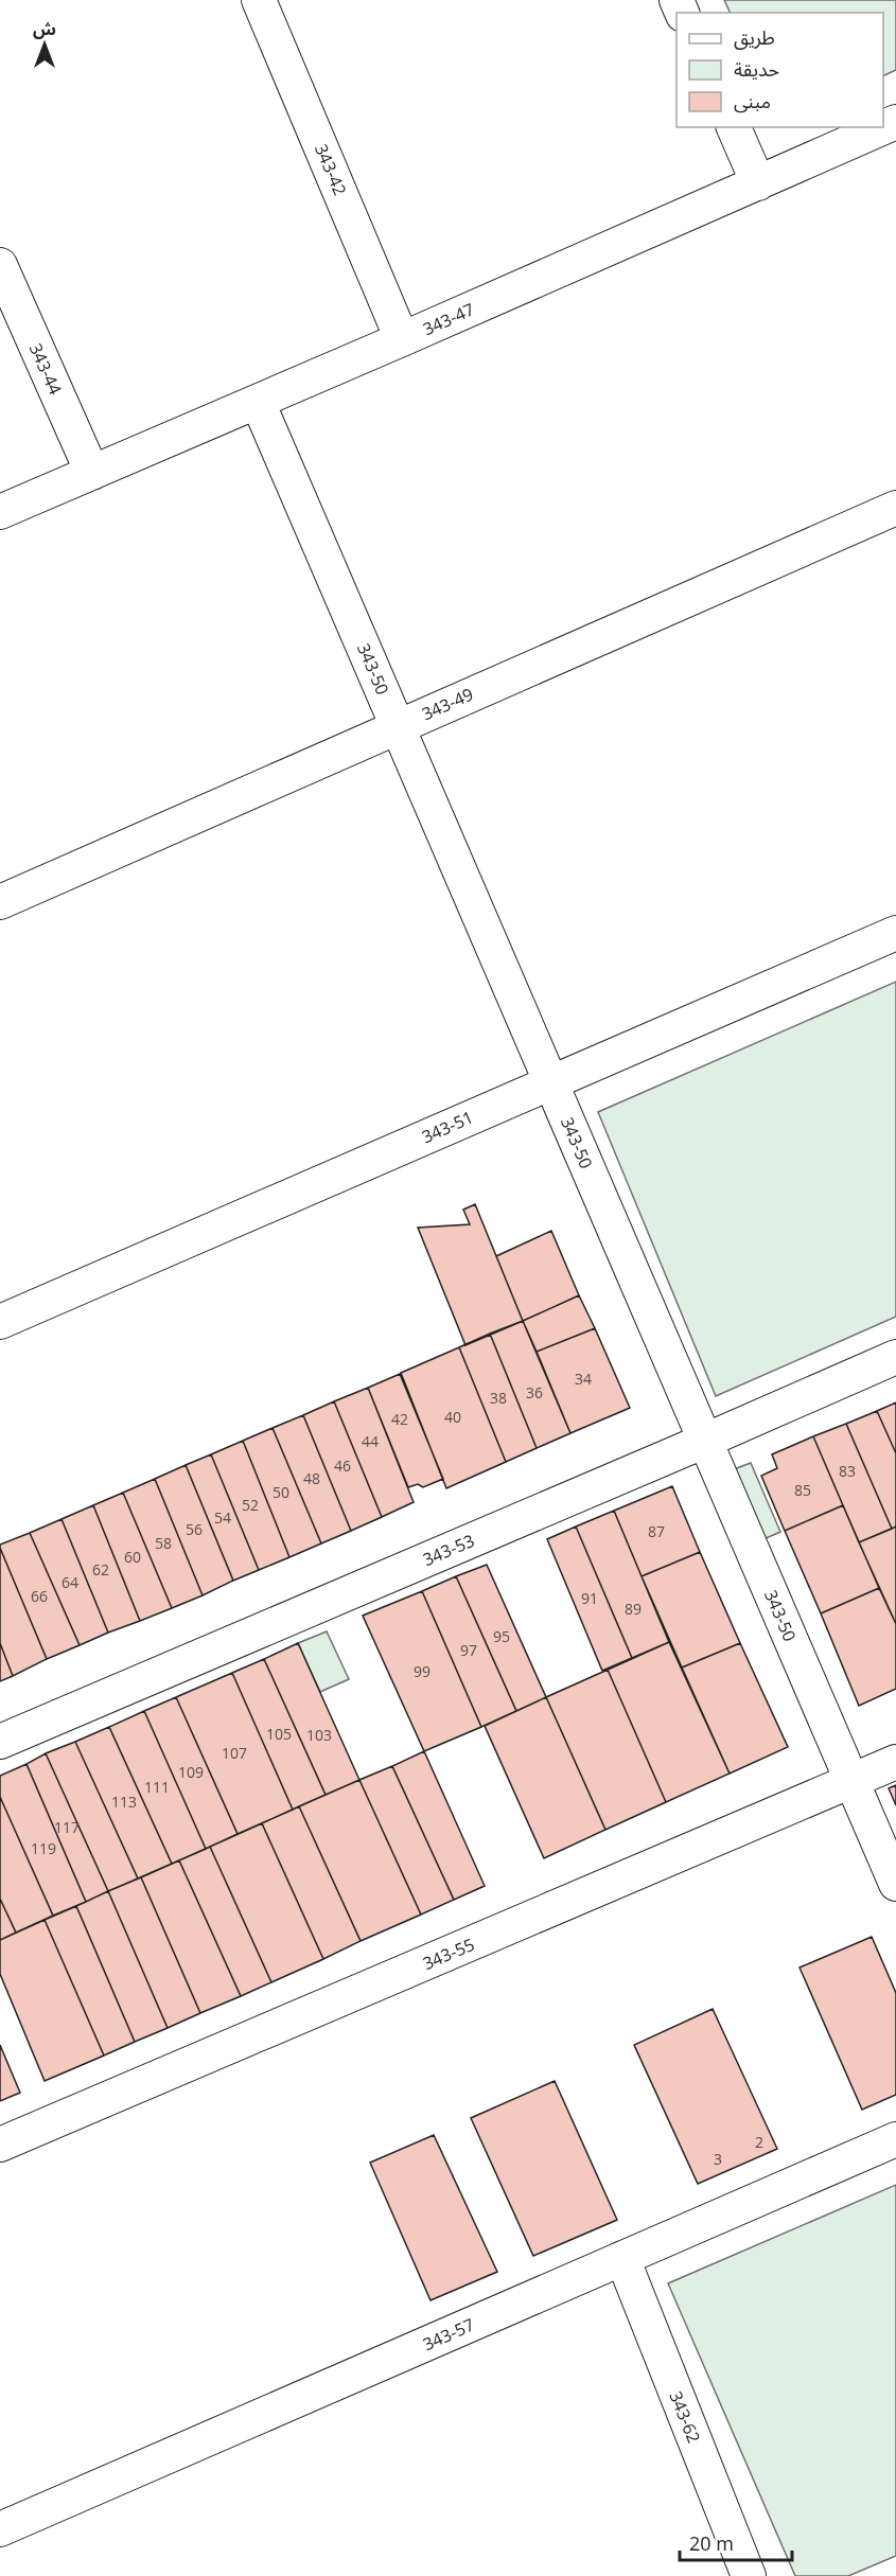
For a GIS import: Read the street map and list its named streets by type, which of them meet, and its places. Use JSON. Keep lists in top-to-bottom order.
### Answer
{
  "streets": {
    "street": [
      "343-42",
      "343-47",
      "343-44",
      "343-50",
      "343-49",
      "343-51",
      "343-53",
      "343-55",
      "343-57",
      "343-62"
    ]
  },
  "crossings": [
    ["343-42", "343-47"],
    ["343-47", "343-44"],
    ["343-47", "343-50"],
    ["343-50", "343-49"],
    ["343-50", "343-51"],
    ["343-50", "343-53"],
    ["343-50", "343-55"],
    ["343-57", "343-62"]
  ],
  "house_numbers": [
    "34",
    "36",
    "38",
    "40",
    "42",
    "44",
    "46",
    "83",
    "48",
    "85",
    "50",
    "52",
    "54",
    "56",
    "87",
    "58",
    "60",
    "62",
    "64",
    "66",
    "91",
    "89",
    "95",
    "97",
    "99",
    "105",
    "103",
    "107",
    "109",
    "111",
    "113",
    "117",
    "119",
    "2",
    "3"
  ],
  "legend": ["طريق", "حديقة", "مبنى"],
  "scale_bar": "20 m",
  "north": "top"
}
